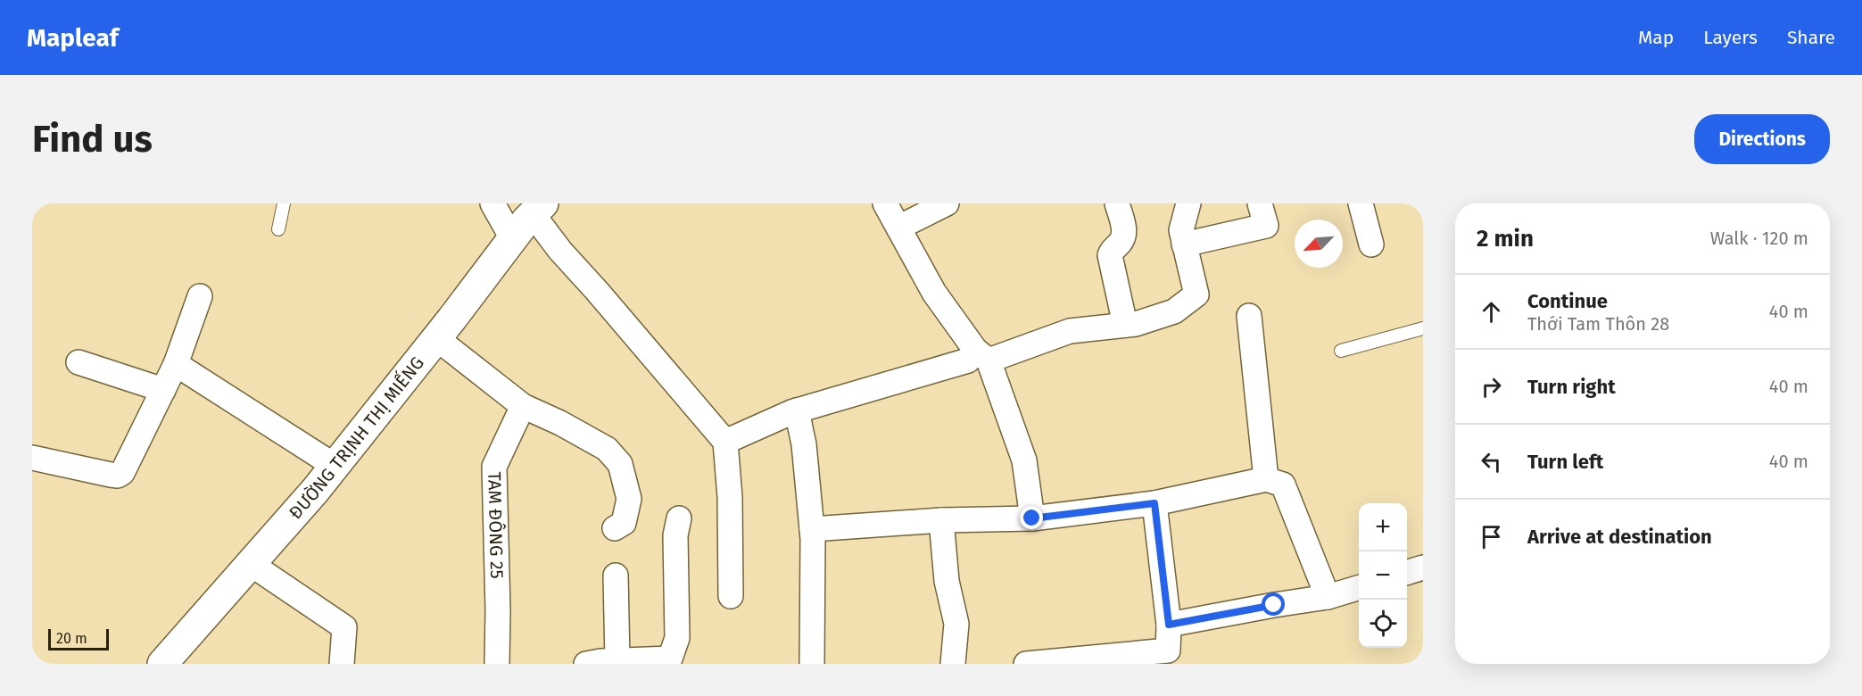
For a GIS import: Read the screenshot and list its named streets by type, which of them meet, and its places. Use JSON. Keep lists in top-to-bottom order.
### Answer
{
  "streets": {
    "main road": ["ĐƯỜNG TRỊNH THỊ MIẾNG"],
    "street": ["TAM ĐÔNG 25"]
  },
  "scale_bar": "20 m",
  "north": "bottom left",
  "page": {
    "header": "Mapleaf",
    "nav": ["Map", "Layers", "Share"],
    "buttons": "Directions",
    "title": "Find us",
    "heading": ["2 min", "Walk · 120 m"],
    "list": [
      ["Continue", "Thới Tam Thôn 28", "40 m"],
      ["Turn right", "40 m"],
      ["Turn left", "40 m"],
      "Arrive at destination"
    ],
    "map_buttons": ["+", "−"],
    "scale": "20 m"
  }
}
